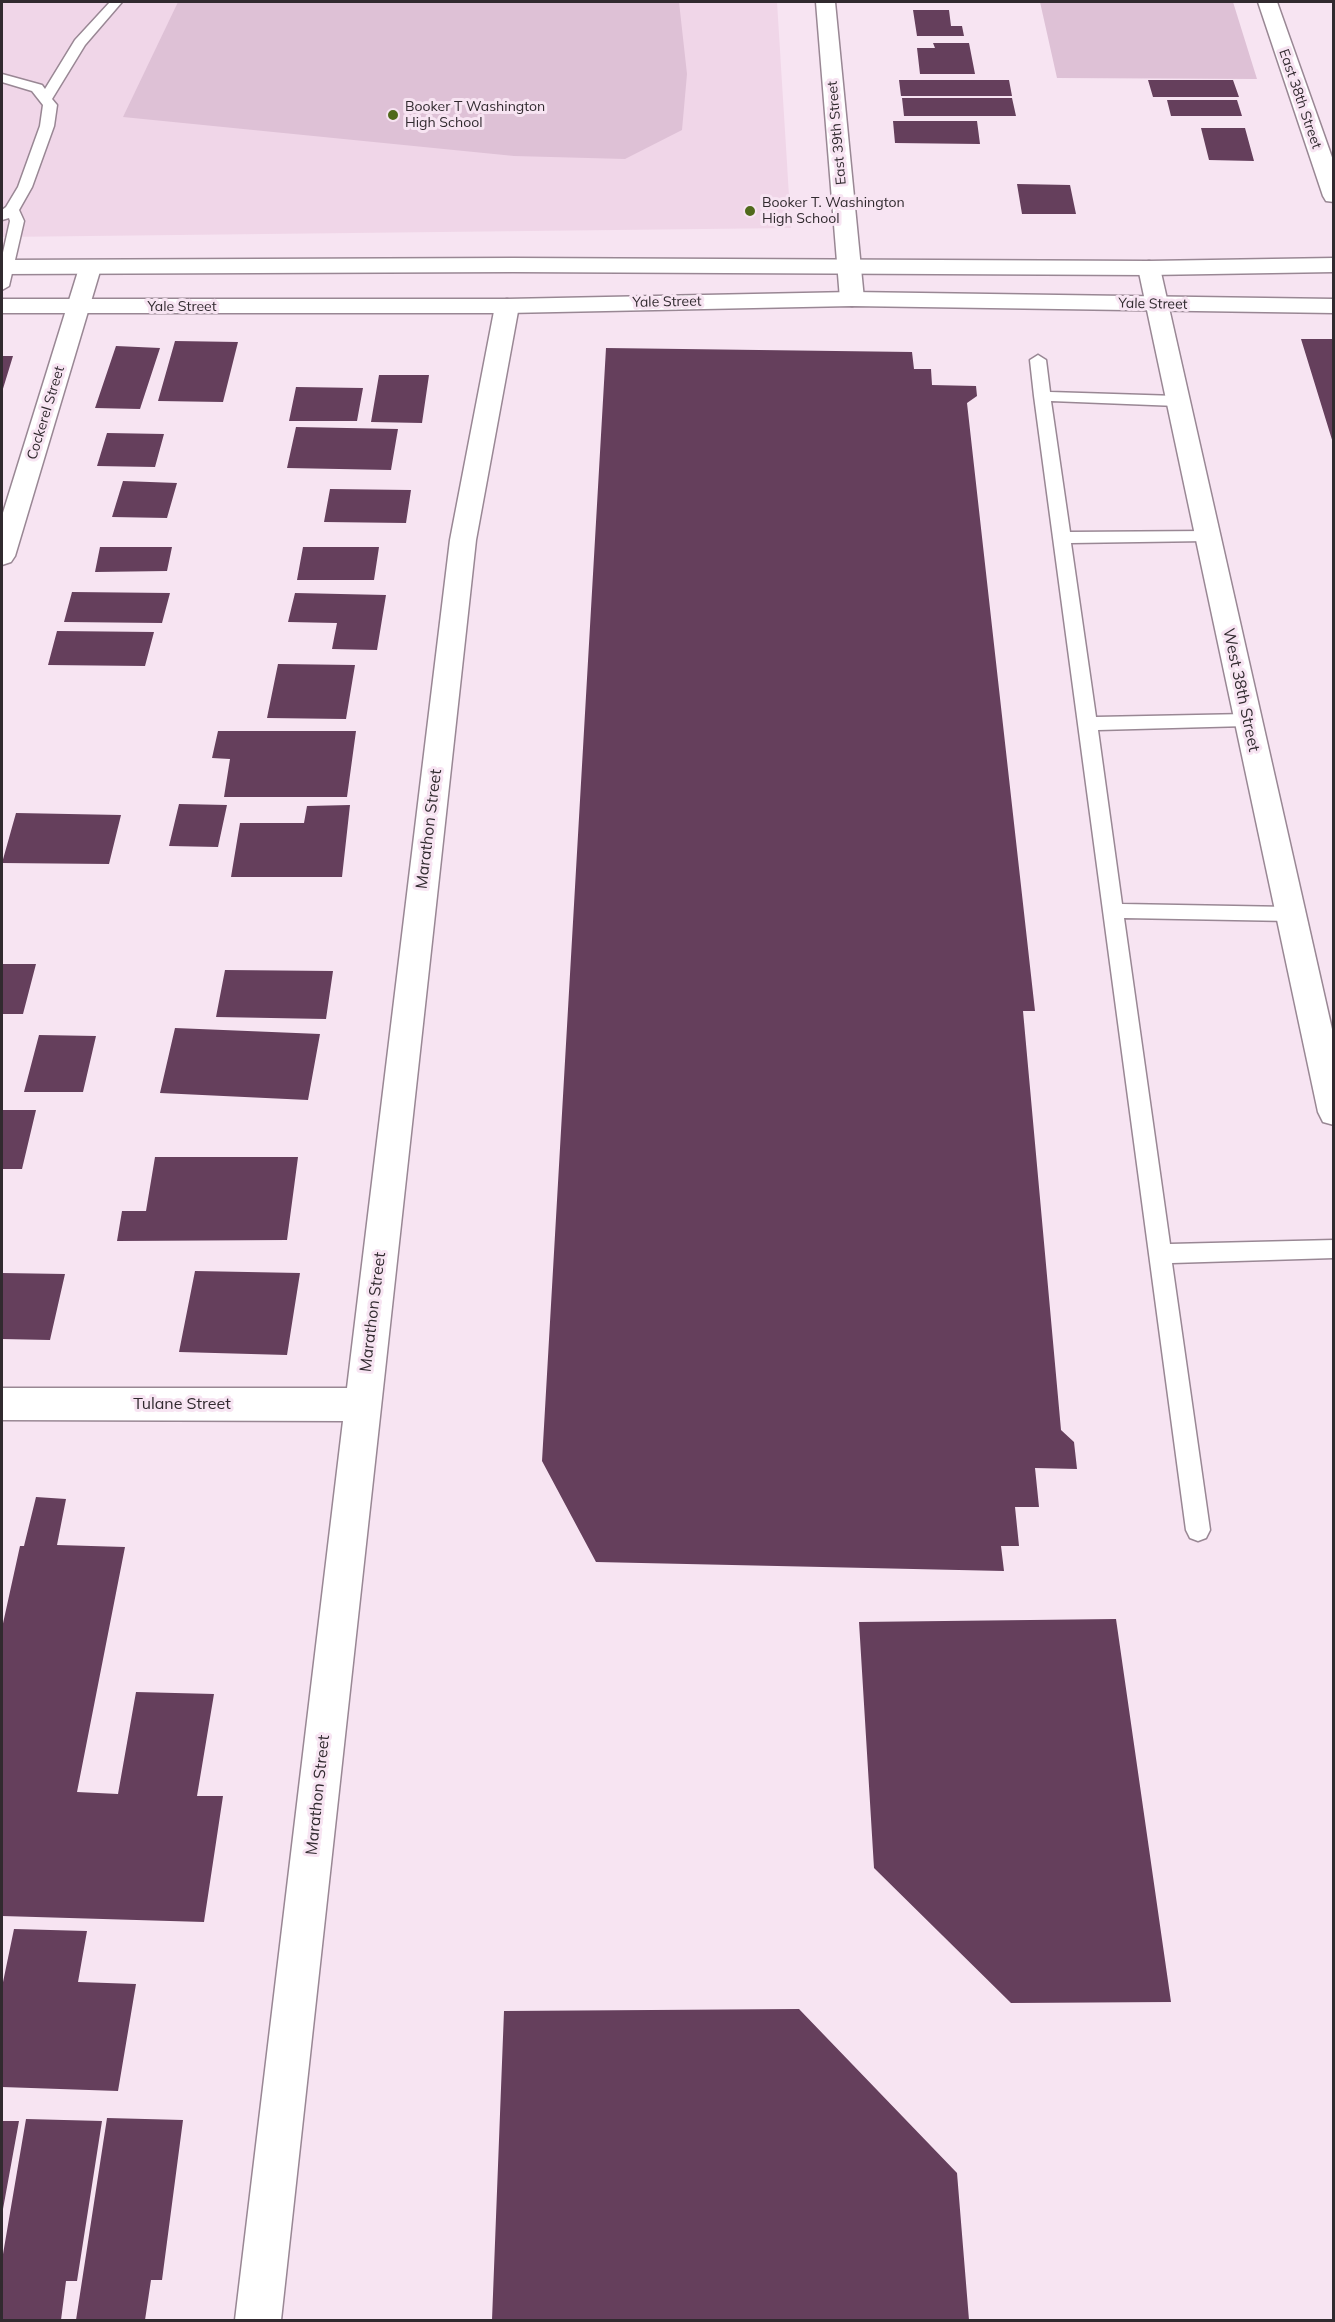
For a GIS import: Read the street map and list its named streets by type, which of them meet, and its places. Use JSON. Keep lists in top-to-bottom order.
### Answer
{
  "streets": {
    "street": [
      "East 38th Street",
      "East 39th Street",
      "Yale Street",
      "Cockerel Street",
      "West 38th Street",
      "Marathon Street",
      "Tulane Street"
    ]
  },
  "crossings": [
    ["East 39th Street", "Yale Street"],
    ["Yale Street", "Cockerel Street"],
    ["Yale Street", "West 38th Street"],
    ["Yale Street", "Marathon Street"],
    ["Marathon Street", "Tulane Street"]
  ],
  "places": ["Booker T Washington High School", "Booker T. Washington High School"]
}
